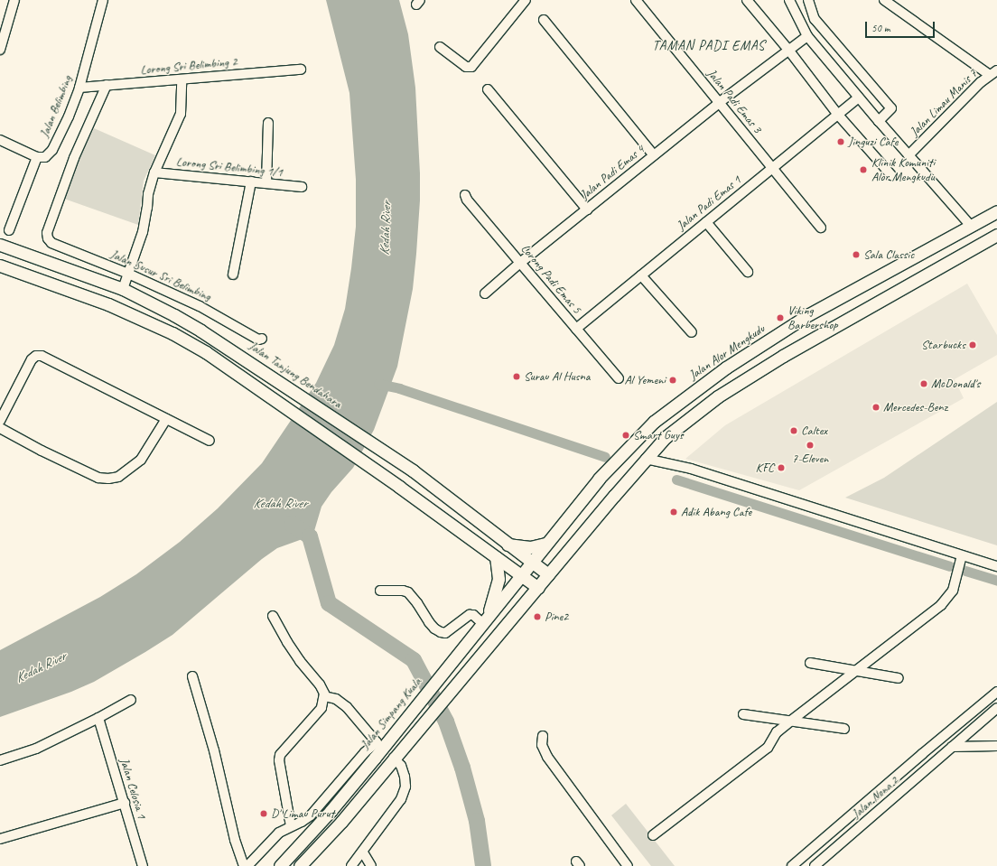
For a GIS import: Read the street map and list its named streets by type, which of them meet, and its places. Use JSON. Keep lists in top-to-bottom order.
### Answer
{
  "streets": {
    "main road": ["Jalan Alor Mengkudu", "Jalan Tanjung Bendahara", "Jalan Simpang Kuala"],
    "street": [
      "Lorong Sri Belimbing 2",
      "Jalan Padi Emas 3",
      "Jalan Limau Manis 7",
      "Jalan Belimbing",
      "Lorong Sri Belimbing 1/1",
      "Jalan Padi Emas 4",
      "Jalan Padi Emas 1",
      "Jalan Susur Sri Belimbing",
      "Lorong Padi Emas 5",
      "Jalan Celosia 1",
      "Jalan Nona 2"
    ]
  },
  "crossings": [
    ["Lorong Sri Belimbing 2", "Jalan Belimbing"],
    ["Lorong Sri Belimbing 2", "Jalan Susur Sri Belimbing"],
    ["Jalan Padi Emas 3", "Jalan Padi Emas 4"],
    ["Jalan Padi Emas 3", "Jalan Padi Emas 1"],
    ["Jalan Padi Emas 4", "Lorong Padi Emas 5"],
    ["Jalan Padi Emas 1", "Lorong Padi Emas 5"],
    ["Jalan Alor Mengkudu", "Jalan Tanjung Bendahara"],
    ["Jalan Alor Mengkudu", "Jalan Simpang Kuala"]
  ],
  "districts": ["TAMAN PADI EMAS"],
  "water": ["Kedah River"],
  "places": [
    "Jinguzi Cafe",
    "Klinik Komuniti Alor Mengkudu",
    "Sala Classic",
    "Viking Barbershop",
    "Starbucks",
    "Surau Al Husna",
    "Al Yemeni",
    "McDonald's",
    "Mercedes-Benz",
    "Caltex",
    "Smart Guys",
    "7-Eleven",
    "KFC",
    "Adik Abang Cafe",
    "Pine2",
    "D' Limau Purut"
  ],
  "scale_bar": "50 m"
}
